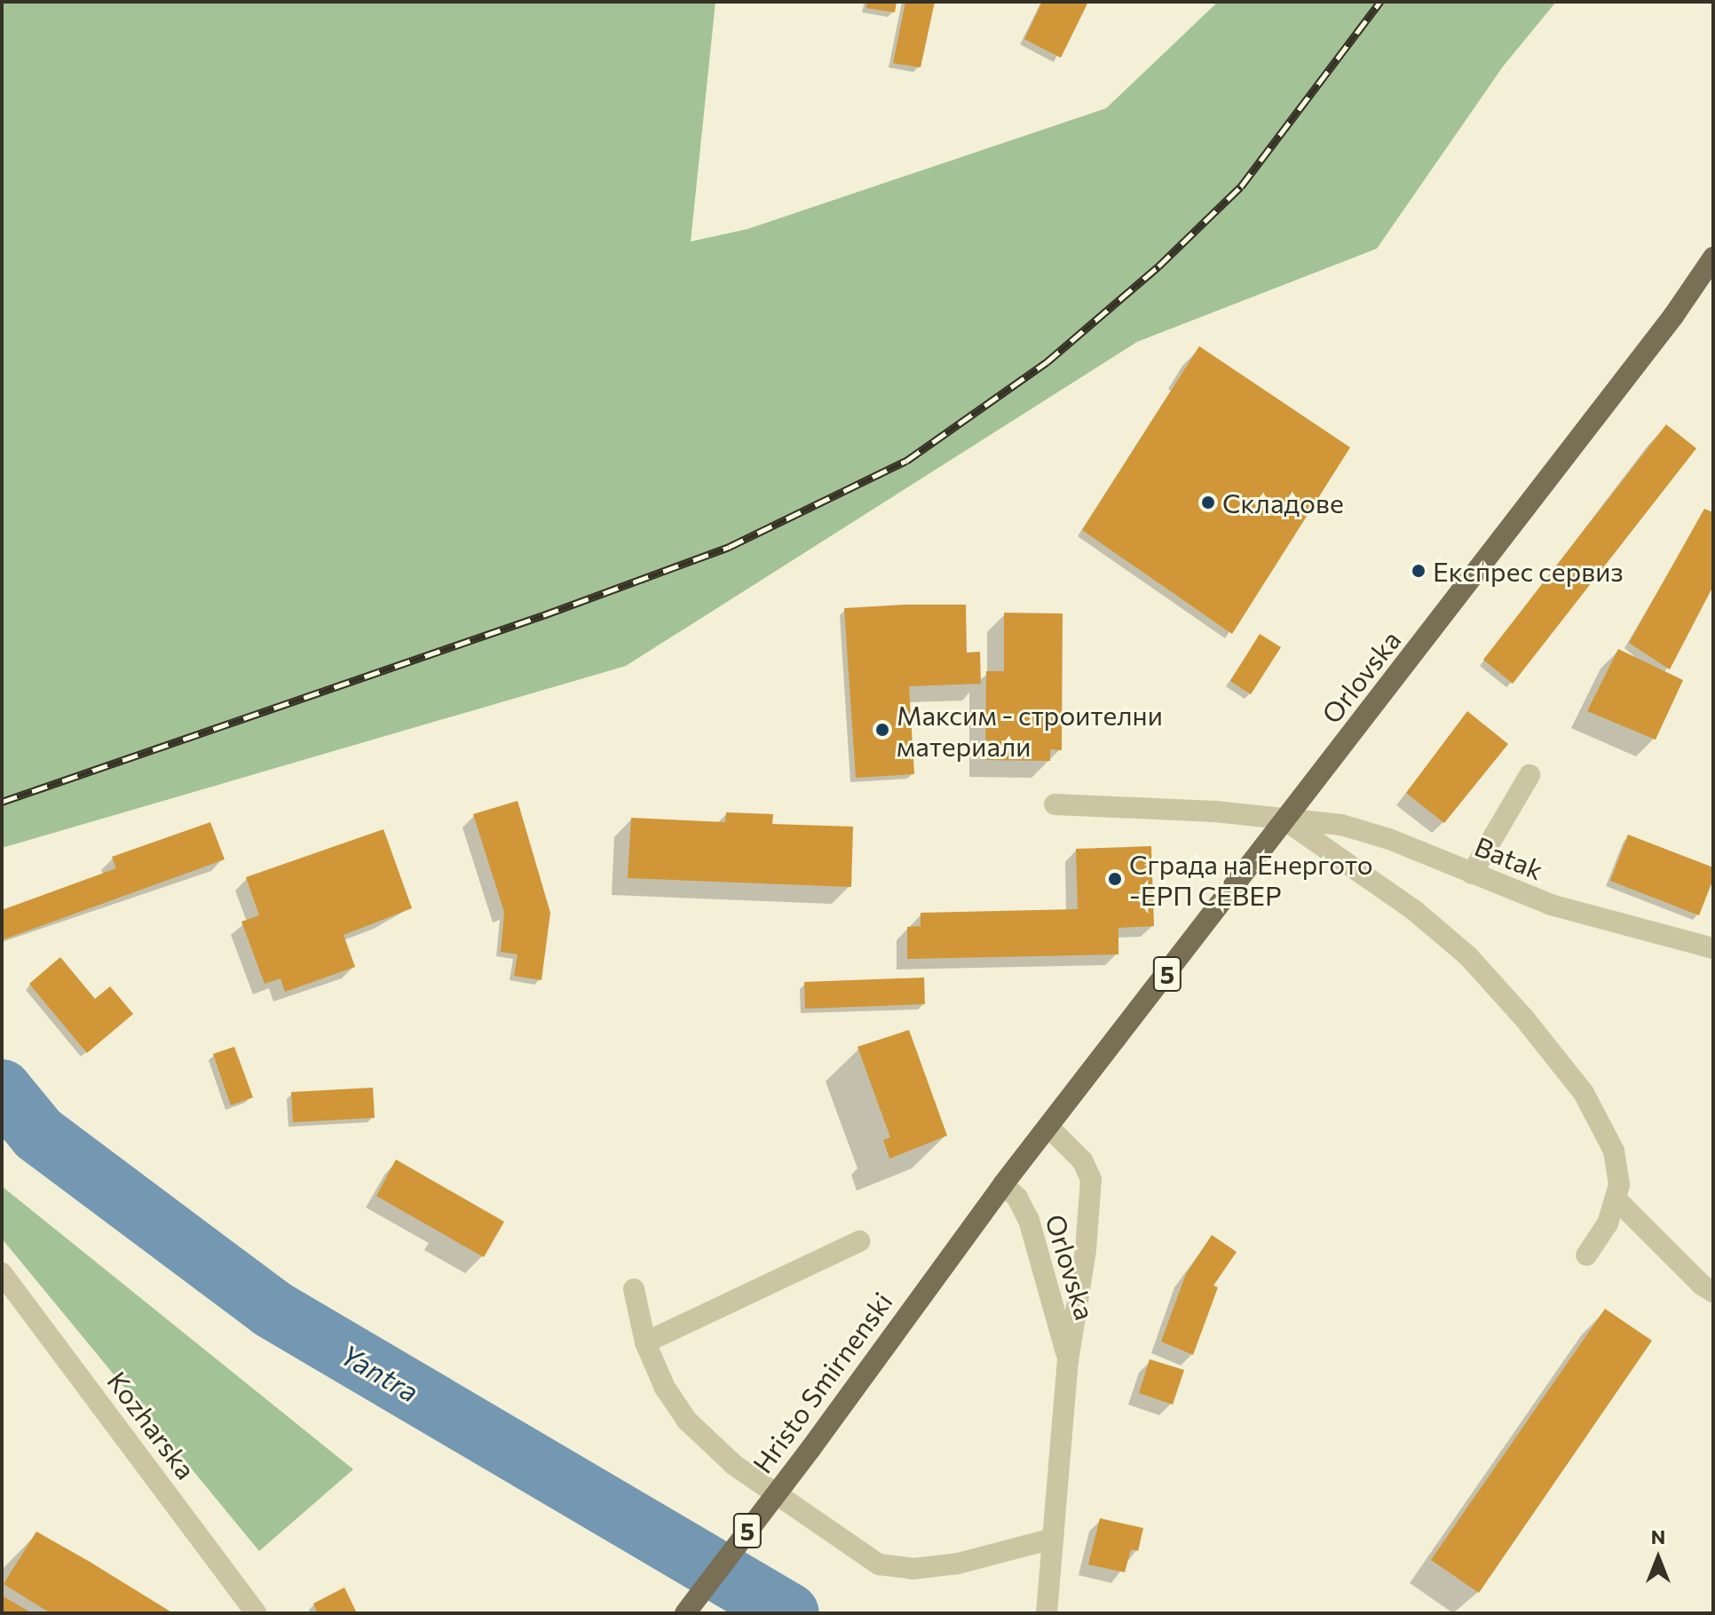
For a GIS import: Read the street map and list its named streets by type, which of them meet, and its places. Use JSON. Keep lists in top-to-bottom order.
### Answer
{
  "streets": {
    "main road": ["Orlovska", "5", "Hristo Smirnenski"],
    "street": ["Batak", "Kozharska"]
  },
  "crossings": [
    ["Orlovska", "Batak"],
    ["Orlovska", "Hristo Smirnenski"]
  ],
  "water": ["Yantra"],
  "places": [
    "Складове",
    "Експрес сервиз",
    "Максим - строителни материали",
    "Сграда на Енергото -ЕРП СЕВЕР"
  ],
  "north": "top"
}
